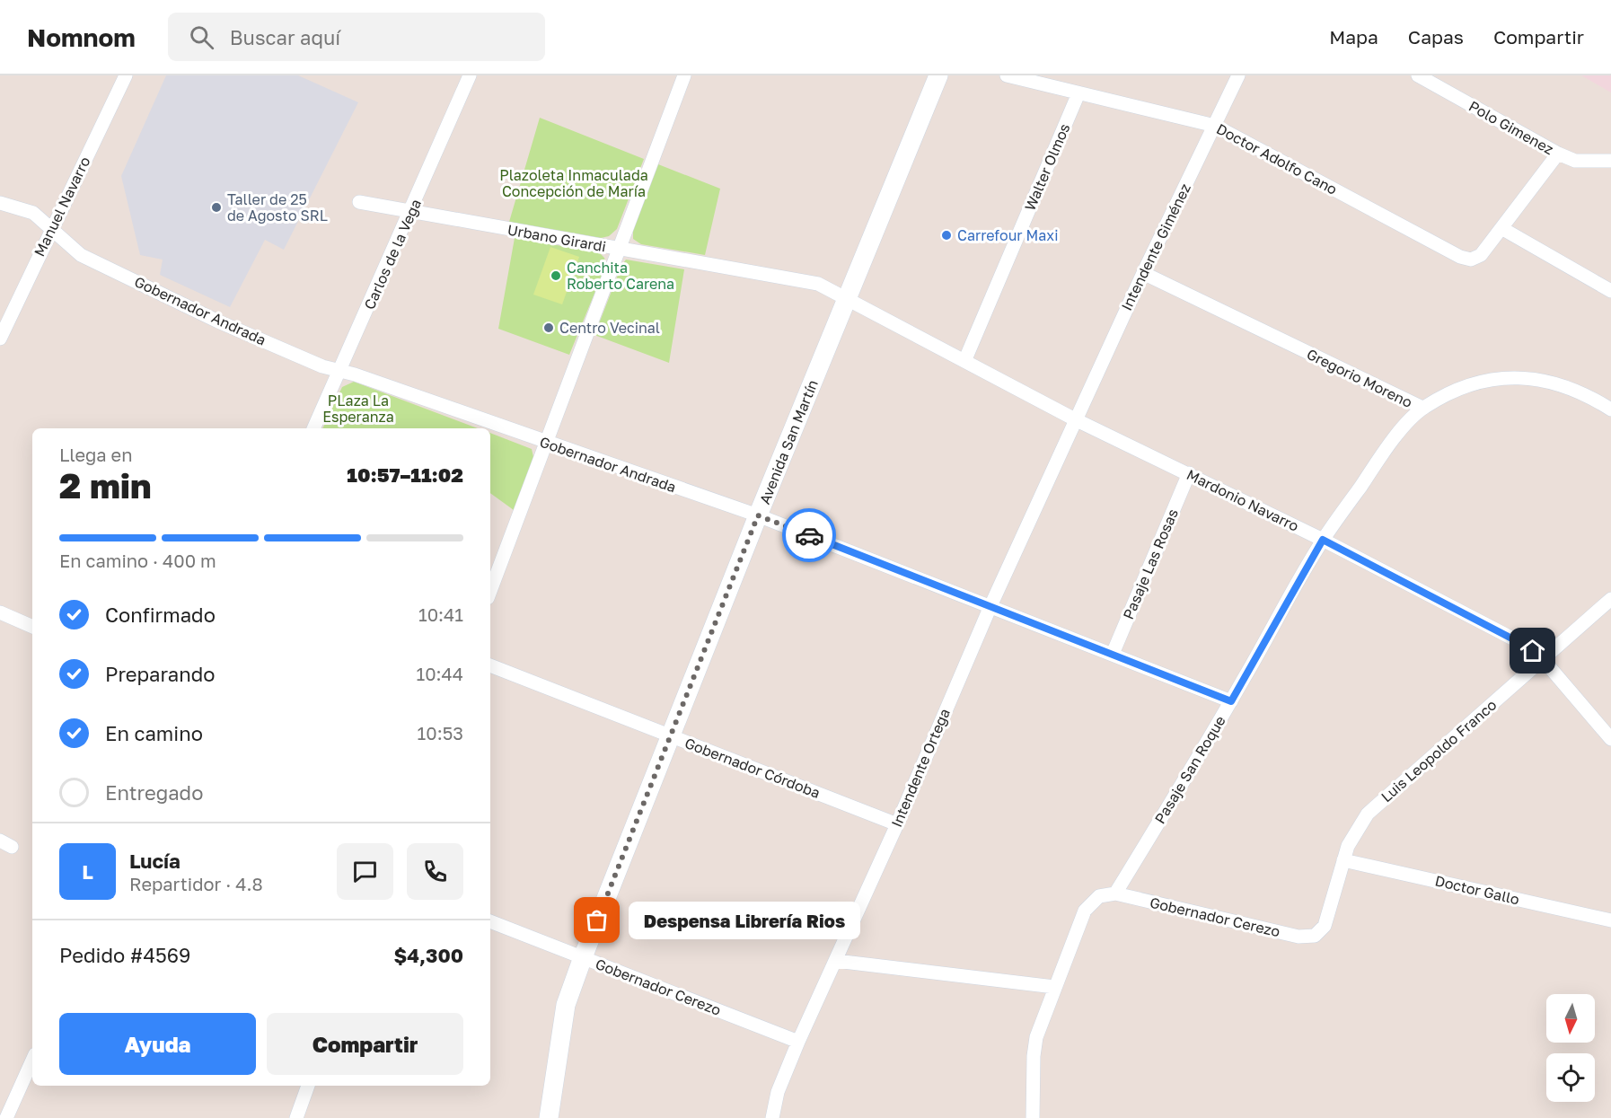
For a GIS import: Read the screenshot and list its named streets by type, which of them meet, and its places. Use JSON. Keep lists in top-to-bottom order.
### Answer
{
  "streets": {
    "main road": ["Avenida San Martín"],
    "street": [
      "Polo Gimenez",
      "Doctor Adolfo Cano",
      "Walter Olmos",
      "Manuel Navarro",
      "Urbano Girardi",
      "Intendente Giménez",
      "Carlos de la Vega",
      "Gobernador Andrada",
      "Gregorio Moreno",
      "Mardonio Navarro",
      "Pasaje Las Rosas",
      "Luis Leopoldo Franco",
      "Gobernador Córdoba",
      "Intendente Ortega",
      "Pasaje San Roque",
      "Doctor Gallo",
      "Gobernador Cerezo"
    ]
  },
  "crossings": [
    ["Doctor Adolfo Cano", "Walter Olmos"],
    ["Doctor Adolfo Cano", "Intendente Giménez"],
    ["Walter Olmos", "Mardonio Navarro"],
    ["Manuel Navarro", "Gobernador Andrada"],
    ["Urbano Girardi", "Carlos de la Vega"],
    ["Urbano Girardi", "Avenida San Martín"],
    ["Urbano Girardi", "Mardonio Navarro"],
    ["Intendente Giménez", "Gregorio Moreno"],
    ["Intendente Giménez", "Mardonio Navarro"],
    ["Intendente Giménez", "Intendente Ortega"],
    ["Carlos de la Vega", "Gobernador Andrada"],
    ["Gobernador Andrada", "Avenida San Martín"],
    ["Gobernador Andrada", "Pasaje Las Rosas"],
    ["Gobernador Andrada", "Intendente Ortega"],
    ["Gobernador Andrada", "Pasaje San Roque"],
    ["Gregorio Moreno", "Pasaje San Roque"],
    ["Avenida San Martín", "Mardonio Navarro"],
    ["Avenida San Martín", "Gobernador Córdoba"],
    ["Avenida San Martín", "Gobernador Cerezo"],
    ["Mardonio Navarro", "Pasaje Las Rosas"],
    ["Mardonio Navarro", "Luis Leopoldo Franco"],
    ["Mardonio Navarro", "Intendente Ortega"],
    ["Mardonio Navarro", "Pasaje San Roque"],
    ["Luis Leopoldo Franco", "Doctor Gallo"],
    ["Luis Leopoldo Franco", "Gobernador Cerezo"],
    ["Gobernador Córdoba", "Intendente Ortega"],
    ["Intendente Ortega", "Gobernador Cerezo"],
    ["Pasaje San Roque", "Gobernador Cerezo"]
  ],
  "parks": ["Plazoleta Inmaculada Concepción de María", "PLaza La Esperanza"],
  "places": [
    "Taller de 25 de Agosto SRL",
    "Carrefour Maxi",
    "Canchita Roberto Carena",
    "Centro Vecinal",
    "Despensa Librería Rios"
  ],
  "north": "bottom",
  "page": {
    "header": "Nomnom",
    "search": "Buscar aquí",
    "nav": ["Mapa", "Capas", "Compartir"],
    "heading": ["2 min", "Llega en", "10:57–11:02"],
    "panel": [
      "Lucía",
      "Repartidor · 4.8",
      "Pedido #4569",
      "$4,300"
    ],
    "bar": "En camino · 400 m",
    "list": [
      ["Confirmado", "10:41"],
      ["Preparando", "10:44"],
      ["En camino", "10:53"],
      "Entregado"
    ],
    "round": "L",
    "bubble": "Despensa Librería Rios",
    "buttons": ["Ayuda", "Compartir"]
  }
}
